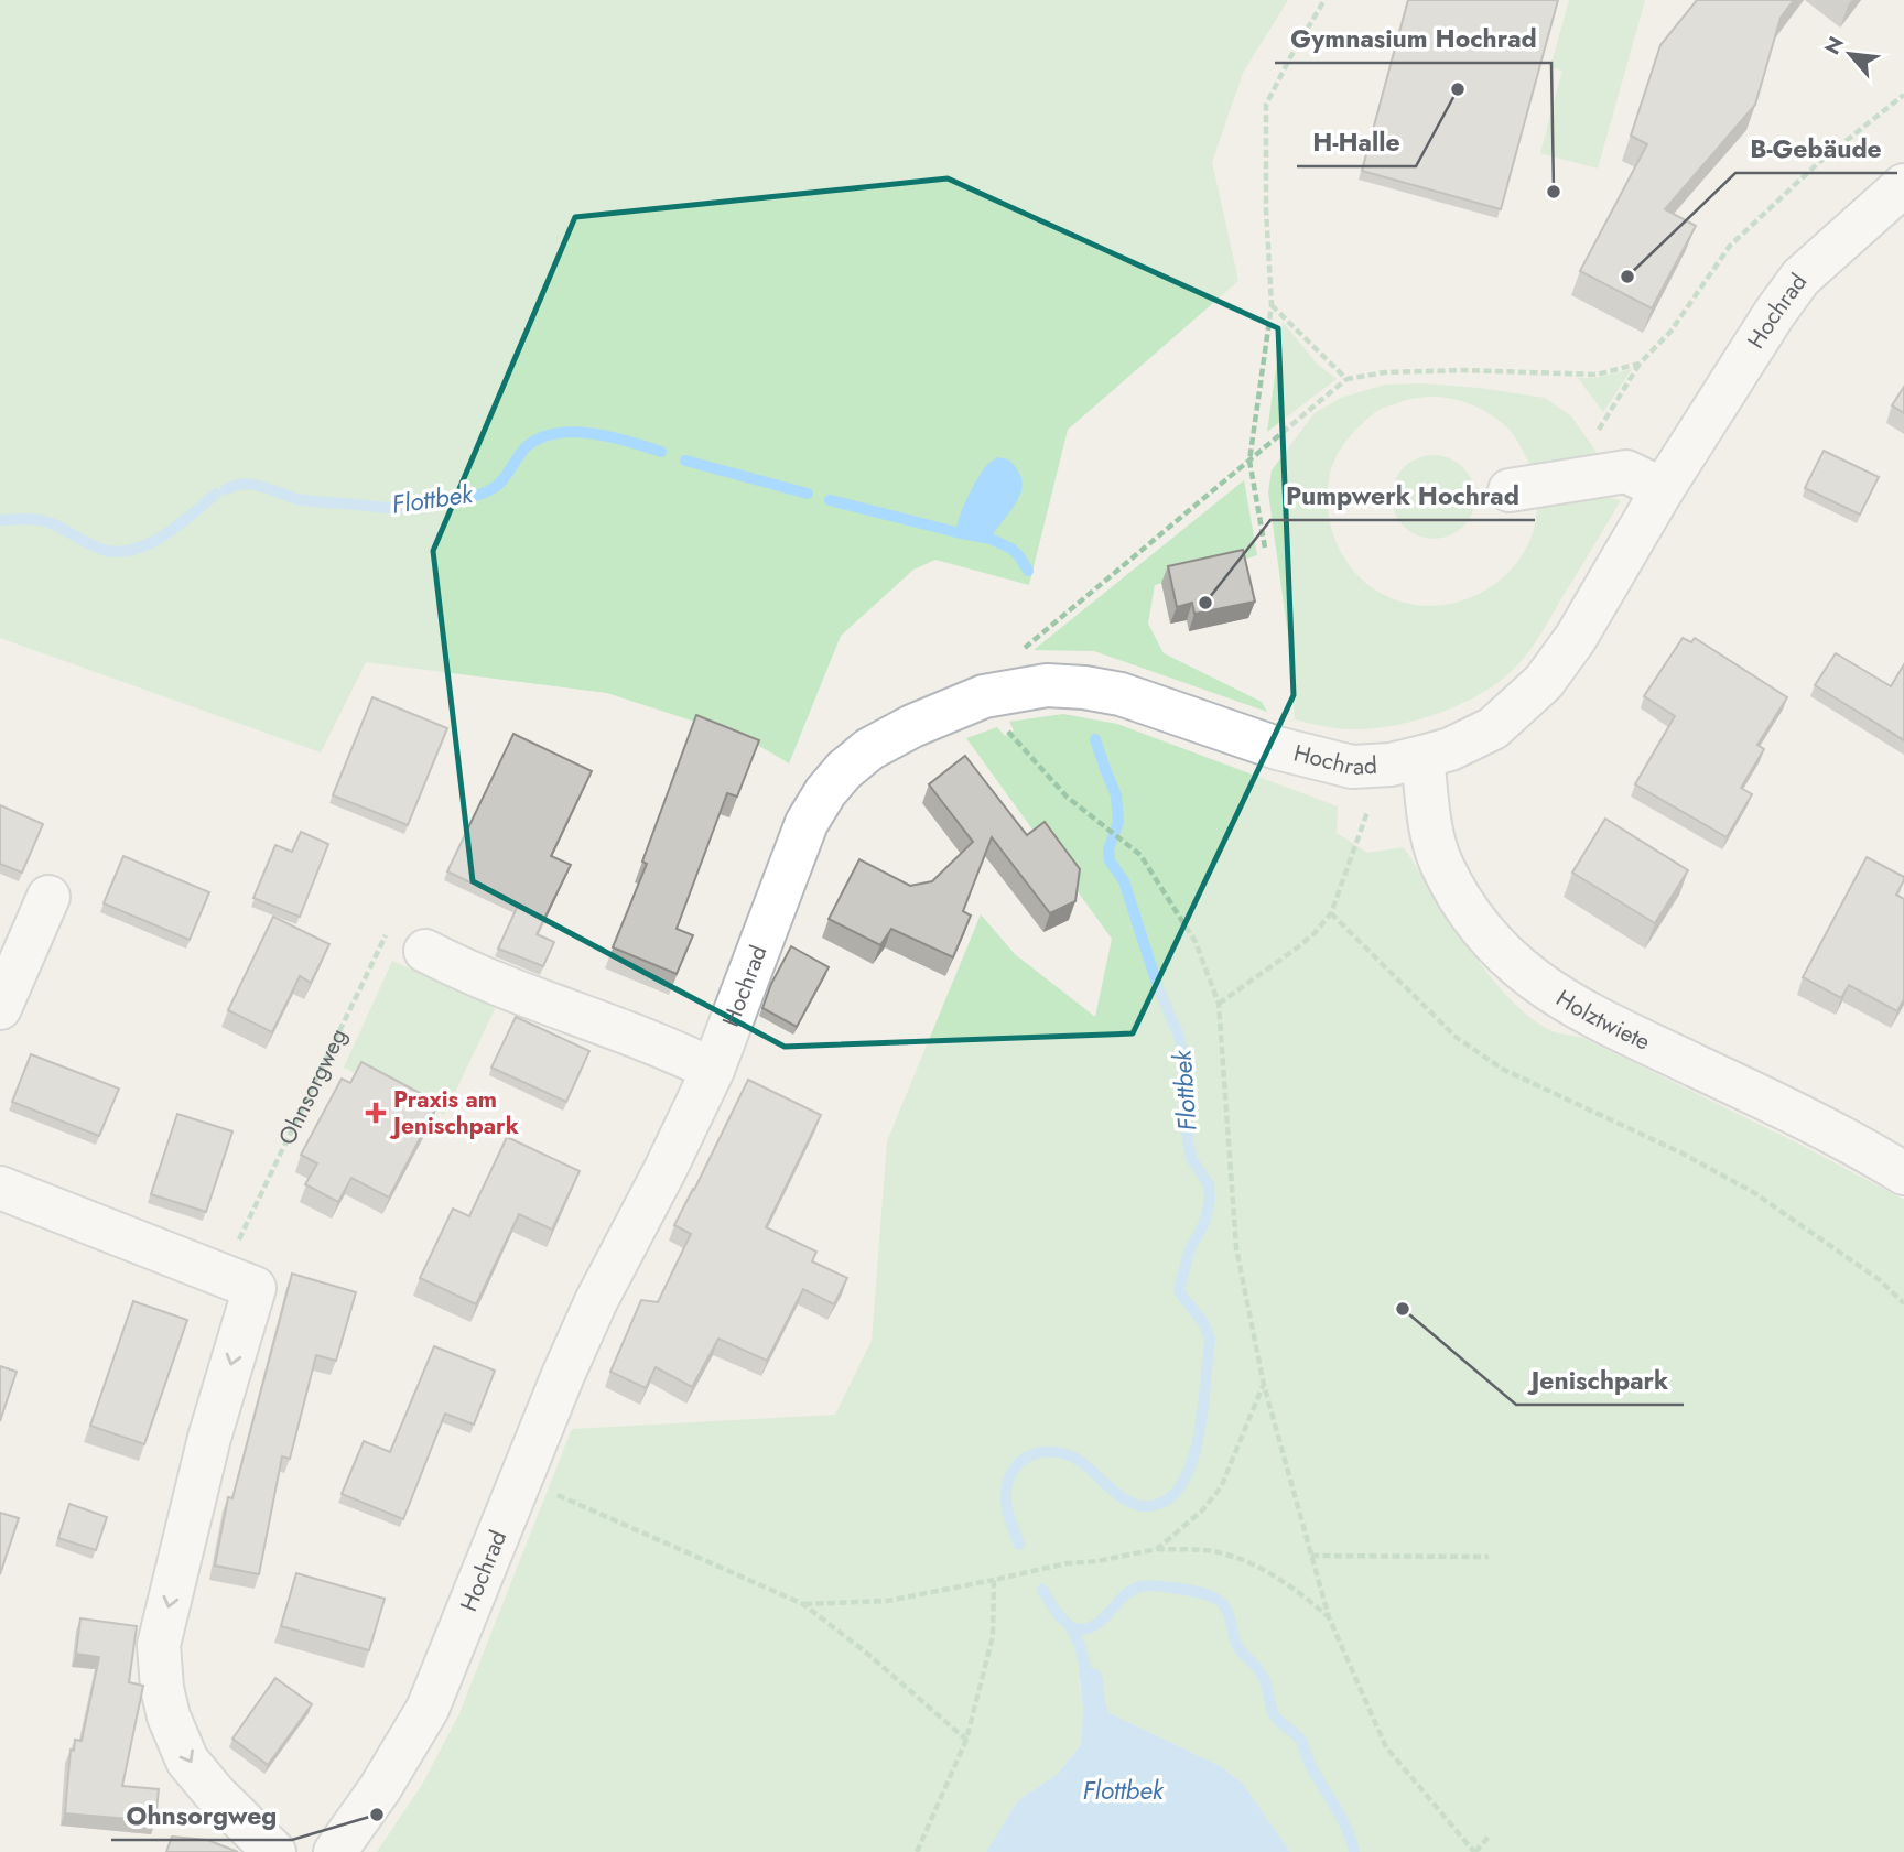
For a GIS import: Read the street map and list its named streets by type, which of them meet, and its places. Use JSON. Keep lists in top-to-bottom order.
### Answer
{
  "streets": {
    "street": ["Hochrad", "Holztwiete"],
    "path": ["Ohnsorgweg"]
  },
  "crossings": [
    ["Hochrad", "Holztwiete"]
  ],
  "water": ["Flottbek"],
  "places": {
    "other": [
      "H-Halle",
      "Gymnasium Hochrad",
      "B-Gebäude",
      "Pumpwerk Hochrad",
      "Jenischpark",
      "Ohnsorgweg"
    ],
    "health": ["Praxis am Jenischpark"]
  },
  "north": "top left"
}
